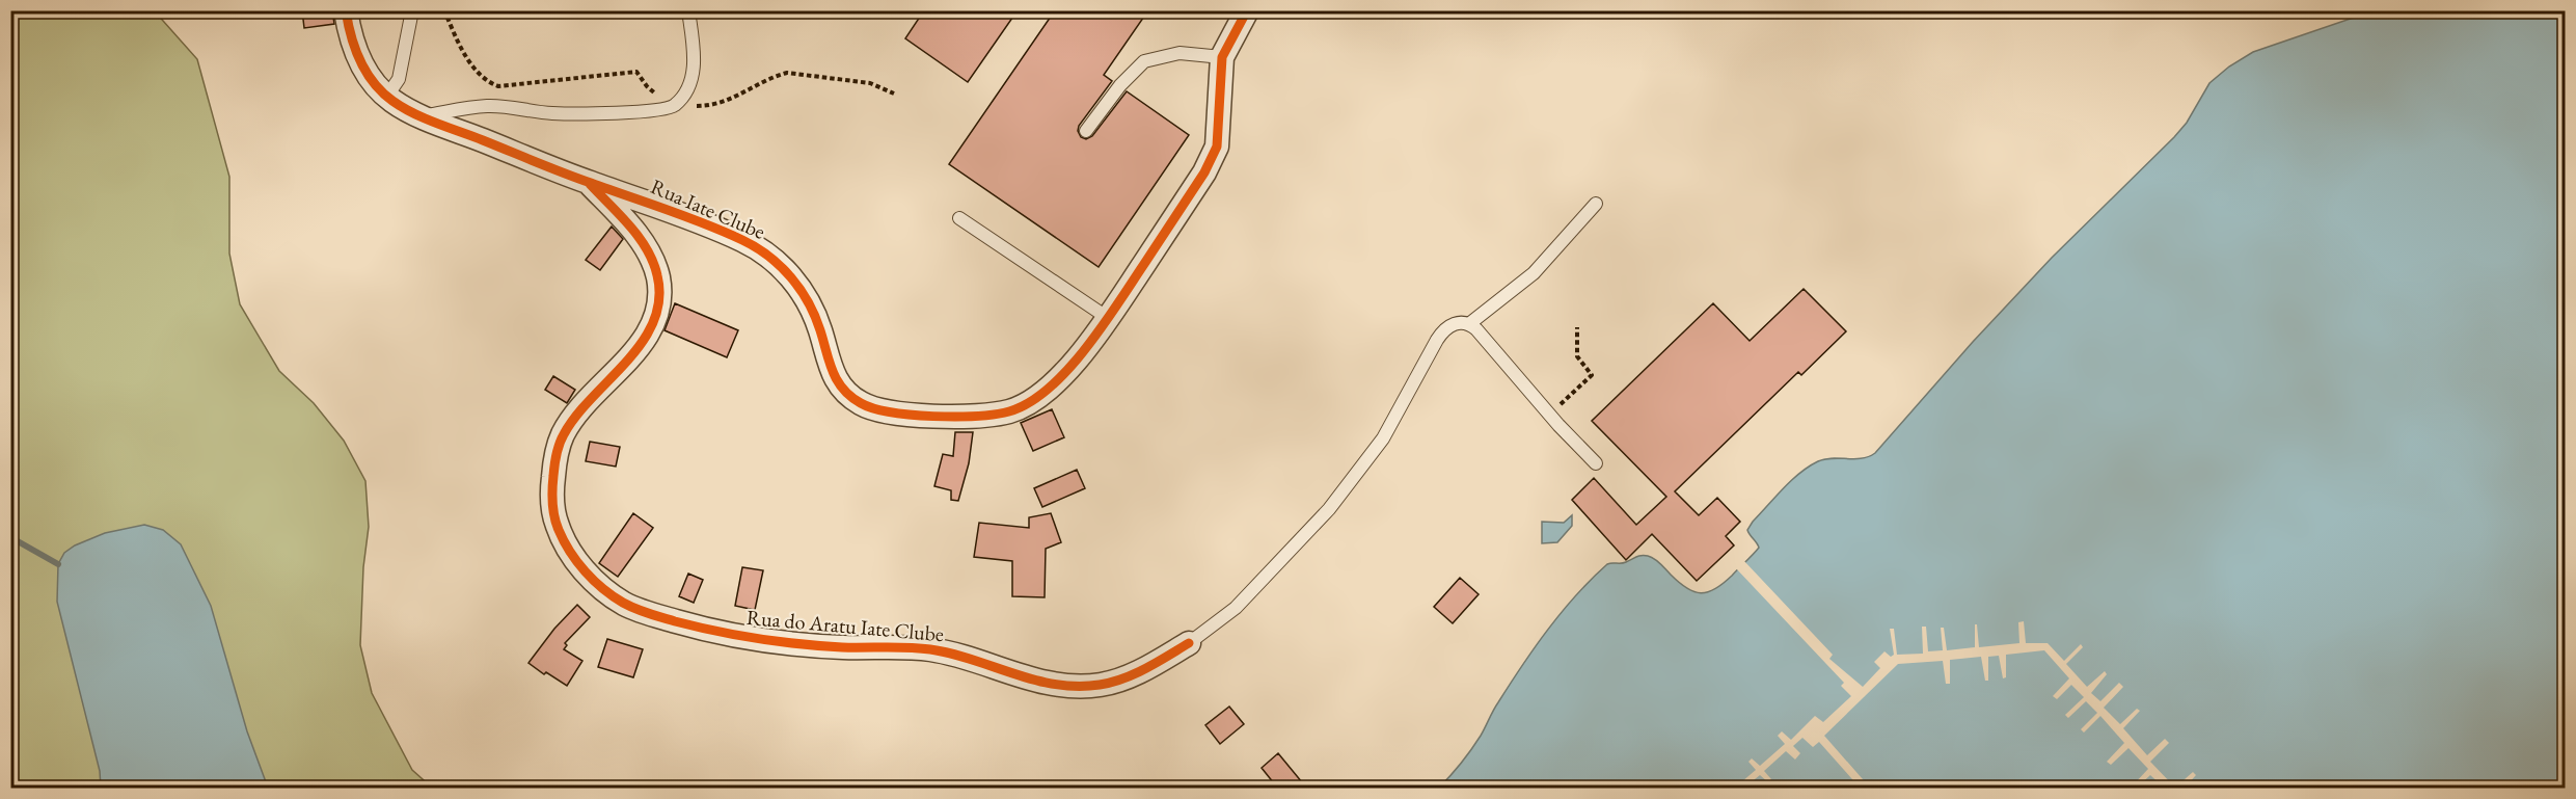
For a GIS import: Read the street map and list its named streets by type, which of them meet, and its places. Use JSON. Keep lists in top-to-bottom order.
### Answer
{
  "streets": {
    "street": ["Rua Iate Clube", "Rua do Aratu Iate Clube"]
  },
  "crossings": [
    ["Rua Iate Clube", "Rua do Aratu Iate Clube"]
  ]
}
